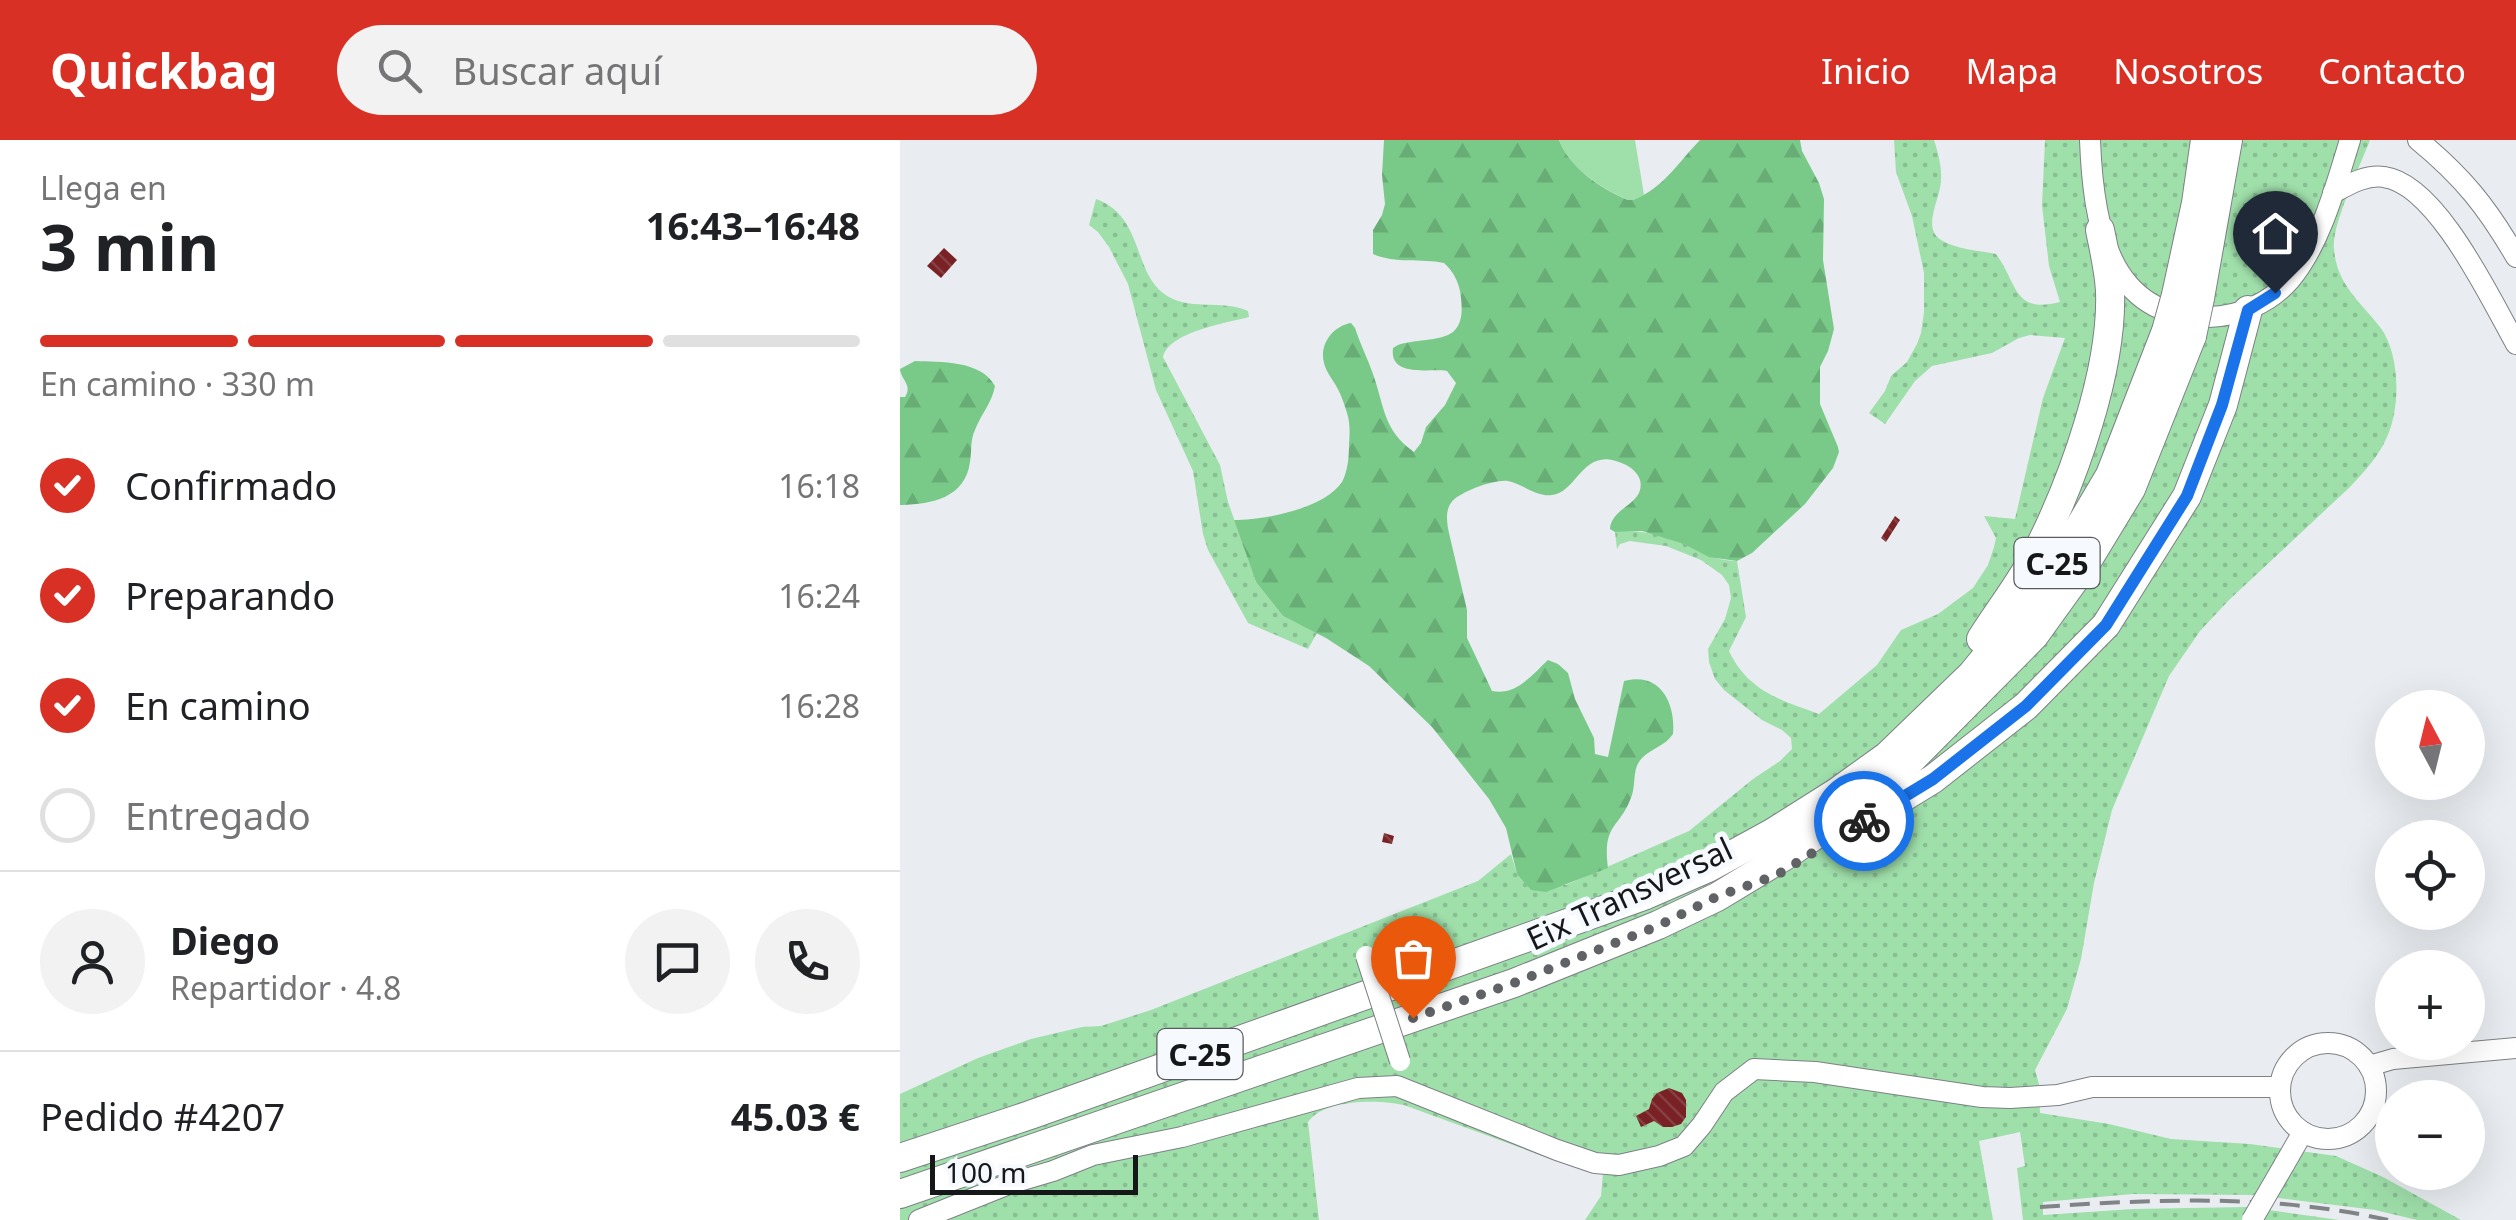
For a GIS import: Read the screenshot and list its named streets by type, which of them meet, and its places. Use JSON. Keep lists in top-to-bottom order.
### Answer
{
  "streets": {
    "highway": ["C-25", "Eix Transversal"]
  },
  "scale_bar": "100 m",
  "north": "top",
  "page": {
    "header": "Quickbag",
    "search": "Buscar aquí",
    "nav": [
      "Inicio",
      "Mapa",
      "Nosotros",
      "Contacto"
    ],
    "heading": ["3 min", "Llega en", "16:43–16:48"],
    "panel": [
      "Diego",
      "Repartidor · 4.8",
      "Pedido #4207",
      "45.03 €"
    ],
    "bar": "En camino · 330 m",
    "list": [
      ["Confirmado", "16:18"],
      ["Preparando", "16:24"],
      ["En camino", "16:28"],
      "Entregado"
    ],
    "map_buttons": ["+", "−"],
    "scale": "100 m"
  }
}
